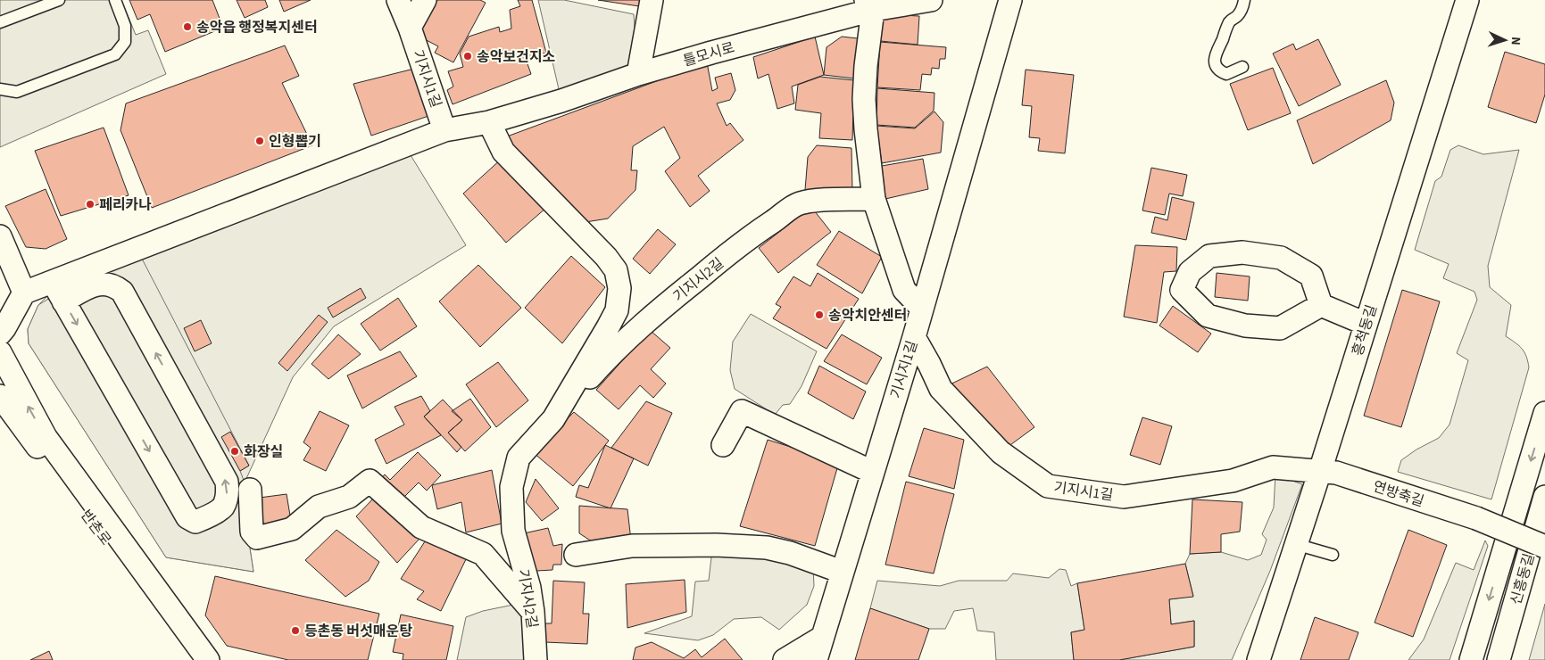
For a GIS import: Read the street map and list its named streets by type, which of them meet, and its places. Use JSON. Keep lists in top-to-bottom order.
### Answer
{
  "streets": {
    "street": [
      "틀모시로",
      "기지시1길",
      "기지시2길",
      "흥척동길",
      "기시지1길",
      "연방축길",
      "반촌로",
      "신흥동길"
    ]
  },
  "crossings": [
    ["틀모시로", "기지시1길"],
    ["틀모시로", "기지시2길"],
    ["기지시1길", "흥척동길"],
    ["기지시1길", "기시지1길"],
    ["기지시1길", "연방축길"],
    ["흥척동길", "연방축길"]
  ],
  "places": [
    "송악읍 행정복지센터",
    "송악보건지소",
    "인형뽑기",
    "페리카나",
    "송악치안센터",
    "화장실",
    "등촌동 버섯매운탕"
  ],
  "north": "right"
}
